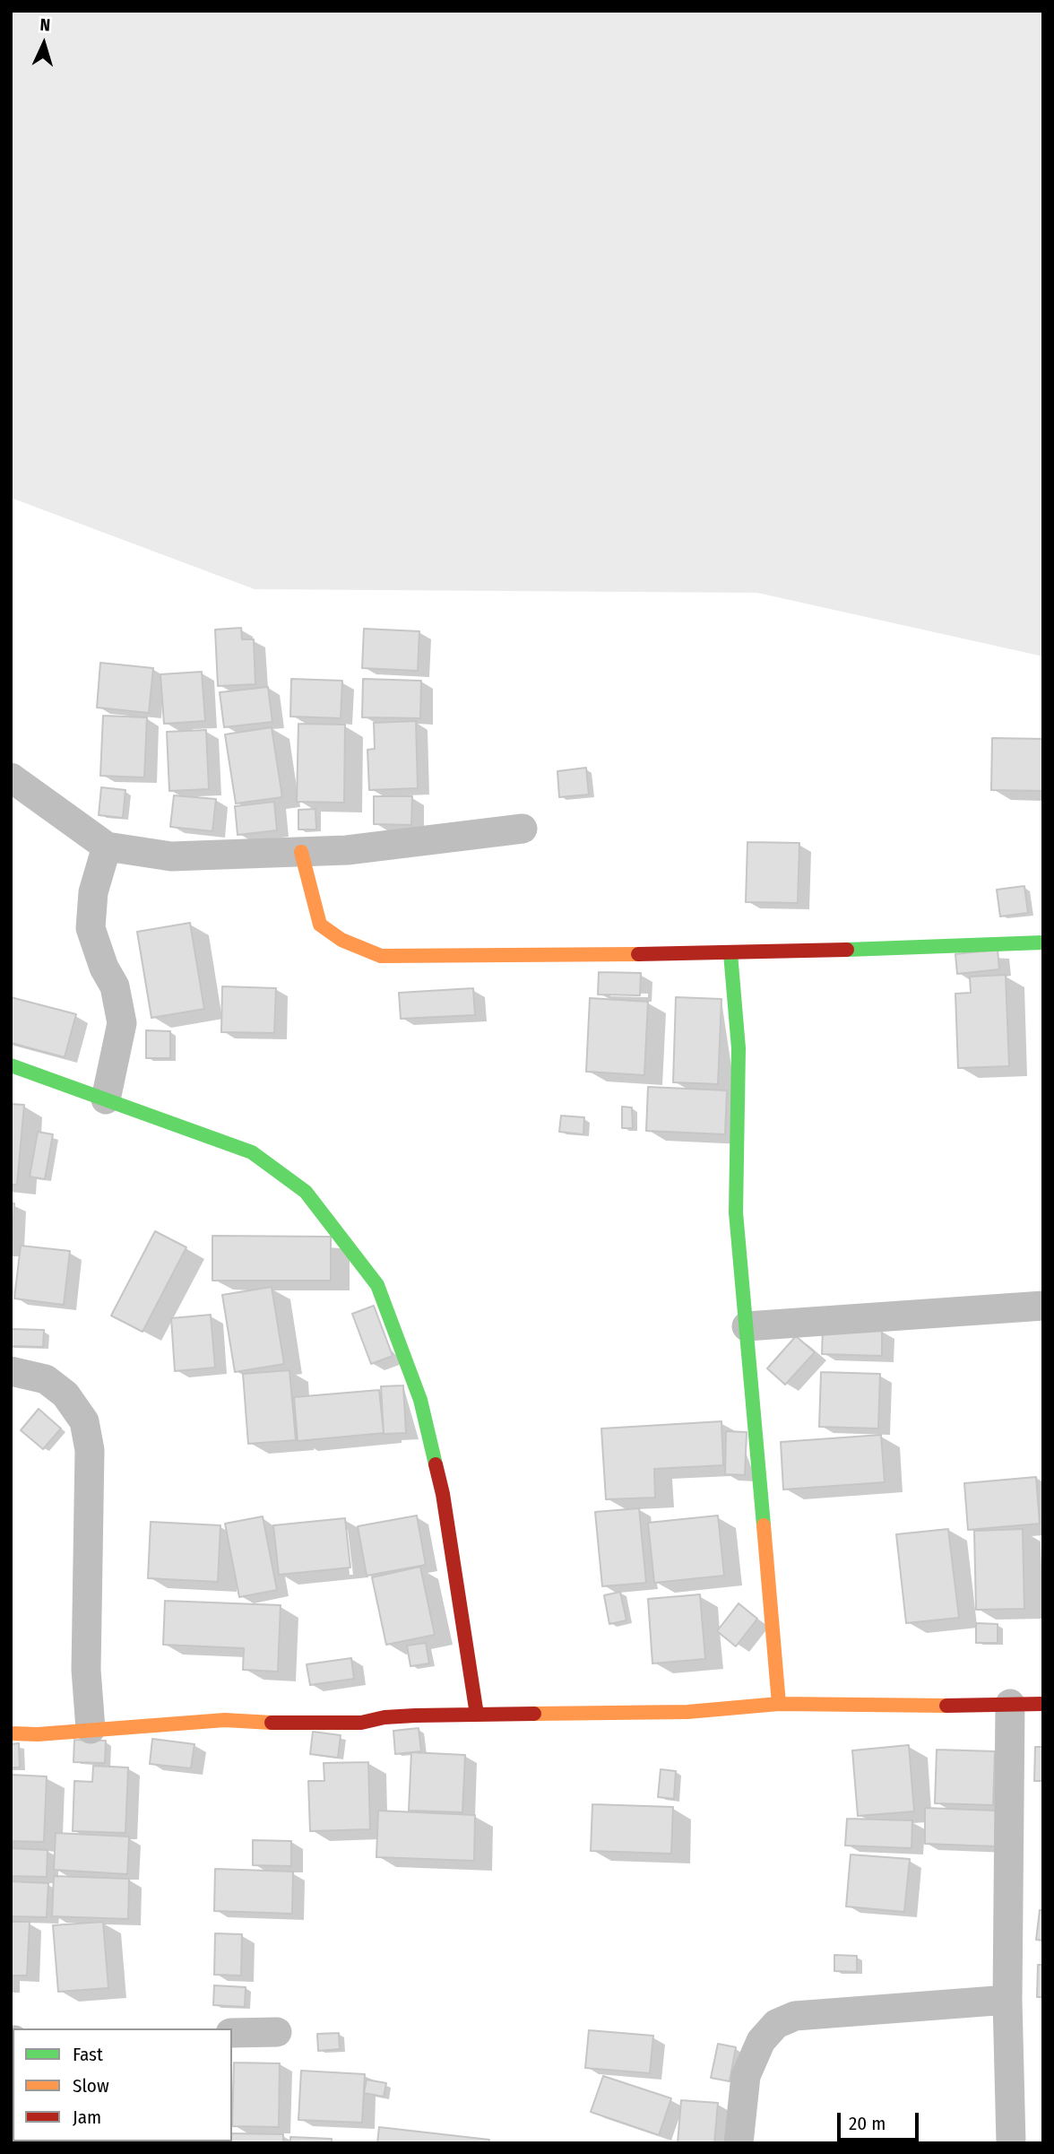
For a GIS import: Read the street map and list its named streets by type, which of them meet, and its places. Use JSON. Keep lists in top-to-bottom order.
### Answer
{
  "legend": ["Fast", "Slow", "Jam"],
  "scale_bar": "20 m",
  "north": "top"
}
